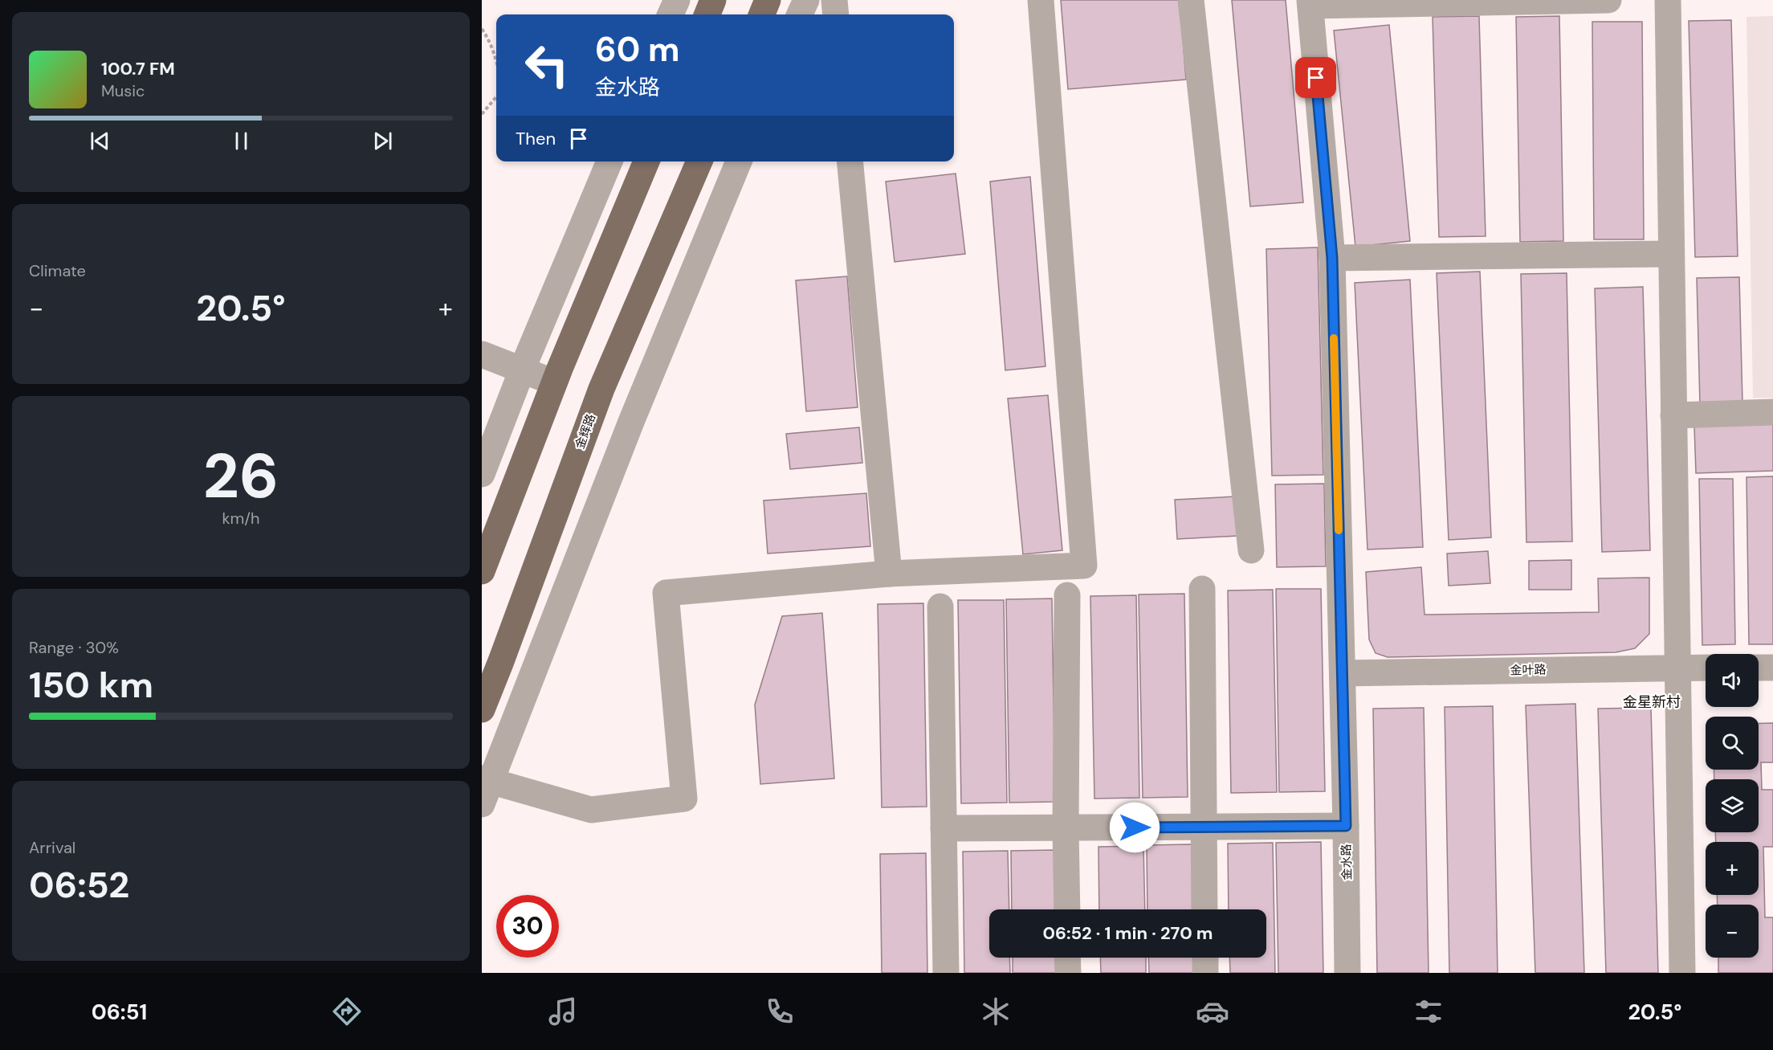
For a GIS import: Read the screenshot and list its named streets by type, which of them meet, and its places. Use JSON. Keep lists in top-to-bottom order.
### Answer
{
  "streets": {
    "main road": ["金辉路"],
    "street": ["金叶路", "金水路"]
  },
  "crossings": [
    ["金叶路", "金水路"]
  ],
  "districts": ["金星新村"],
  "page": {
    "turn": ["60 m", "金水路"],
    "song": ["100.7 FM", "Music"],
    "then": "Then",
    "tile": [
      "Climate",
      ["26", "km/h"],
      ["Range · 30%", "150 km"],
      ["Arrival", "06:52"]
    ],
    "heat": ["−", "20.5°", "+"],
    "map_buttons": ["+", "−"],
    "limit": "30",
    "trip": "06:52 · 1 min · 270 m",
    "tabs": ["06:51", "20.5°"]
  }
}
